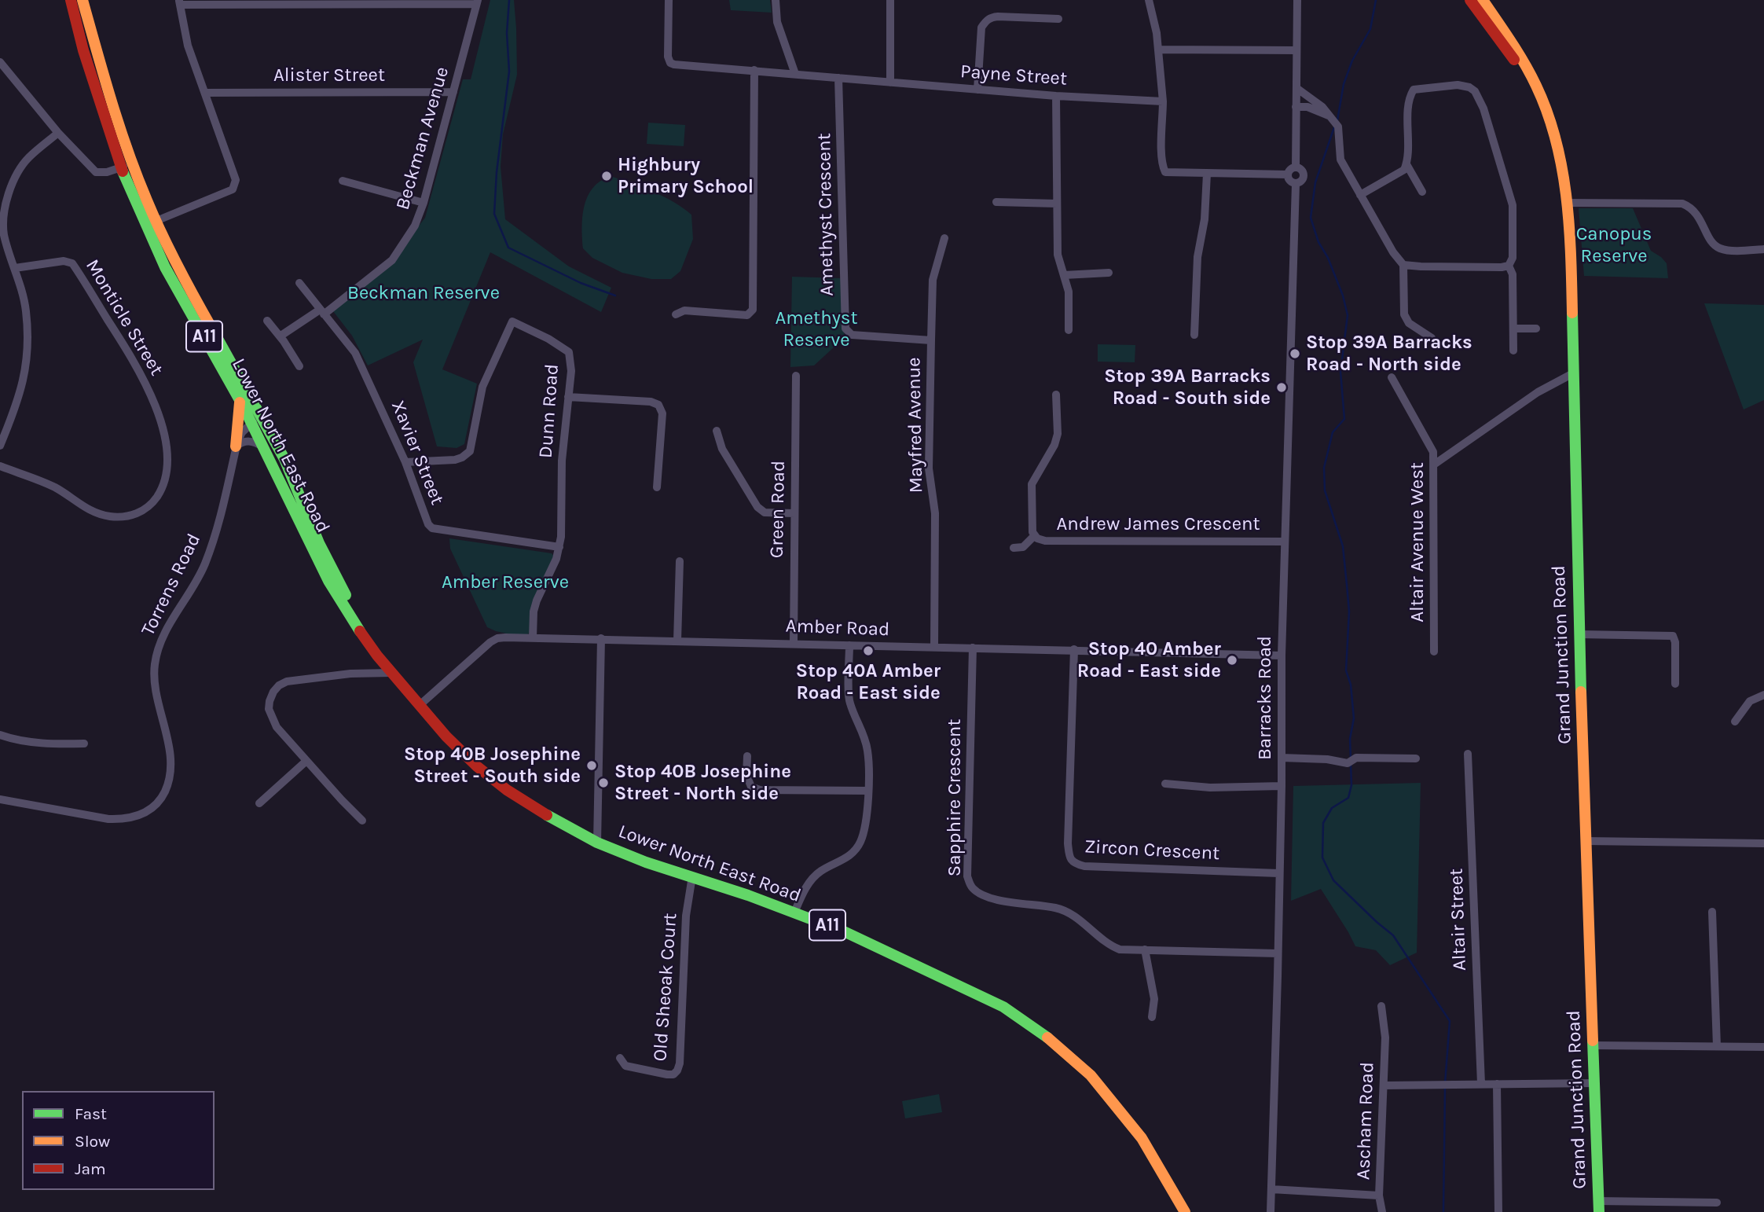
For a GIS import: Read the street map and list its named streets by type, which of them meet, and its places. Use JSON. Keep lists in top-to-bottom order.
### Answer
{
  "streets": {
    "main road": ["A11", "Lower North East Road", "Grand Junction Road"],
    "street": [
      "Alister Street",
      "Payne Street",
      "Beckman Avenue",
      "Amethyst Crescent",
      "Monticle Street",
      "Dunn Road",
      "Mayfred Avenue",
      "Xavier Street",
      "Green Road",
      "Andrew James Crescent",
      "Altair Avenue West",
      "Torrens Road",
      "Amber Road",
      "Barracks Road",
      "Sapphire Crescent",
      "Zircon Crescent",
      "Altair Street",
      "Old Sheoak Court",
      "Ascham Road"
    ]
  },
  "crossings": [
    ["Alister Street", "Beckman Avenue"],
    ["Payne Street", "Amethyst Crescent"],
    ["Beckman Avenue", "Xavier Street"],
    ["Amethyst Crescent", "Mayfred Avenue"],
    ["Dunn Road", "Xavier Street"],
    ["Dunn Road", "Amber Road"],
    ["Mayfred Avenue", "Amber Road"],
    ["Lower North East Road", "Torrens Road"],
    ["Lower North East Road", "Amber Road"],
    ["Lower North East Road", "Old Sheoak Court"],
    ["Green Road", "Amber Road"],
    ["Andrew James Crescent", "Barracks Road"],
    ["Amber Road", "Barracks Road"],
    ["Amber Road", "Sapphire Crescent"],
    ["Amber Road", "Zircon Crescent"],
    ["Barracks Road", "Sapphire Crescent"],
    ["Barracks Road", "Zircon Crescent"],
    ["Barracks Road", "Ascham Road"]
  ],
  "parks": [
    "Canopus Reserve",
    "Beckman Reserve",
    "Amethyst Reserve",
    "Amber Reserve"
  ],
  "places": [
    "Highbury Primary School",
    "Stop 39A Barracks Road - North side",
    "Stop 39A Barracks Road - South side",
    "Stop 40A Amber Road - East side",
    "Stop 40 Amber Road - East side",
    "Stop 40B Josephine Street - South side",
    "Stop 40B Josephine Street - North side"
  ],
  "legend": ["Fast", "Slow", "Jam"]
}
